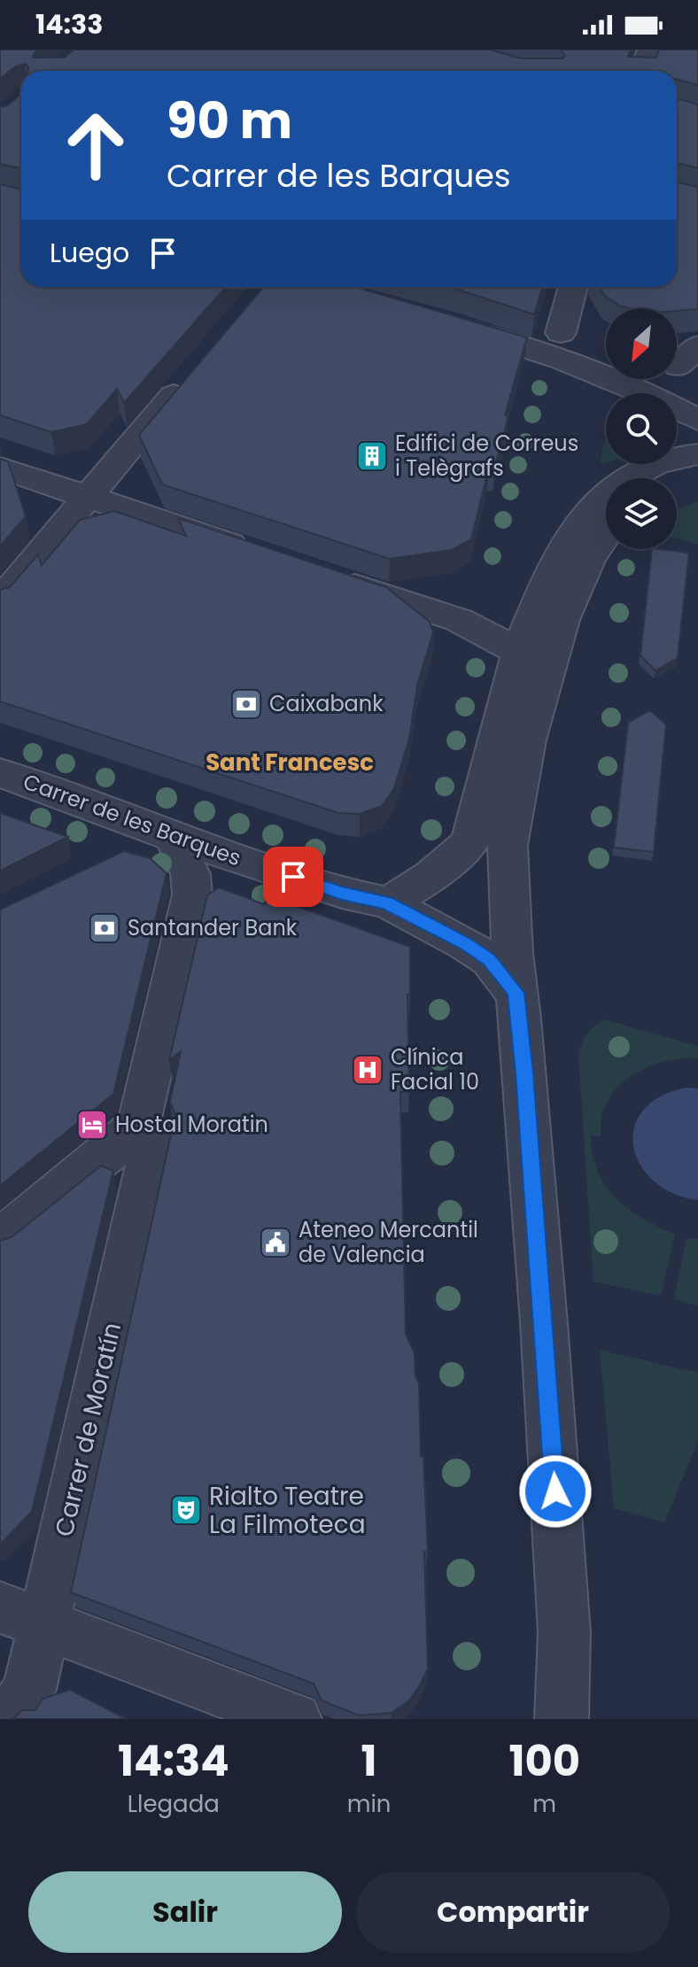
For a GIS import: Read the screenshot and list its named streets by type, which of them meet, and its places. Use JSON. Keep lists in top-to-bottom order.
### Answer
{
  "streets": {
    "street": ["Carrer de les Barques", "Carrer de Moratín"]
  },
  "crossings": [
    ["Carrer de les Barques", "Carrer de Moratín"]
  ],
  "districts": ["Sant Francesc"],
  "places": {
    "building": ["Edifici de Correus i Telègrafs"],
    "bank": ["Caixabank", "Santander Bank"],
    "hospital": ["Clínica Facial 10"],
    "hotel": ["Hostal Moratin"],
    "public building": ["Ateneo Mercantil de Valencia"],
    "theatre": ["Rialto Teatre La Filmoteca"]
  },
  "north": "bottom left",
  "page": {
    "status": "14:33",
    "turn": ["90 m", "Carrer de les Barques"],
    "then": "Luego",
    "eta": [
      "14:34",
      "Llegada",
      "1",
      "min",
      "100",
      "m"
    ],
    "buttons": ["Salir", "Compartir"]
  }
}
